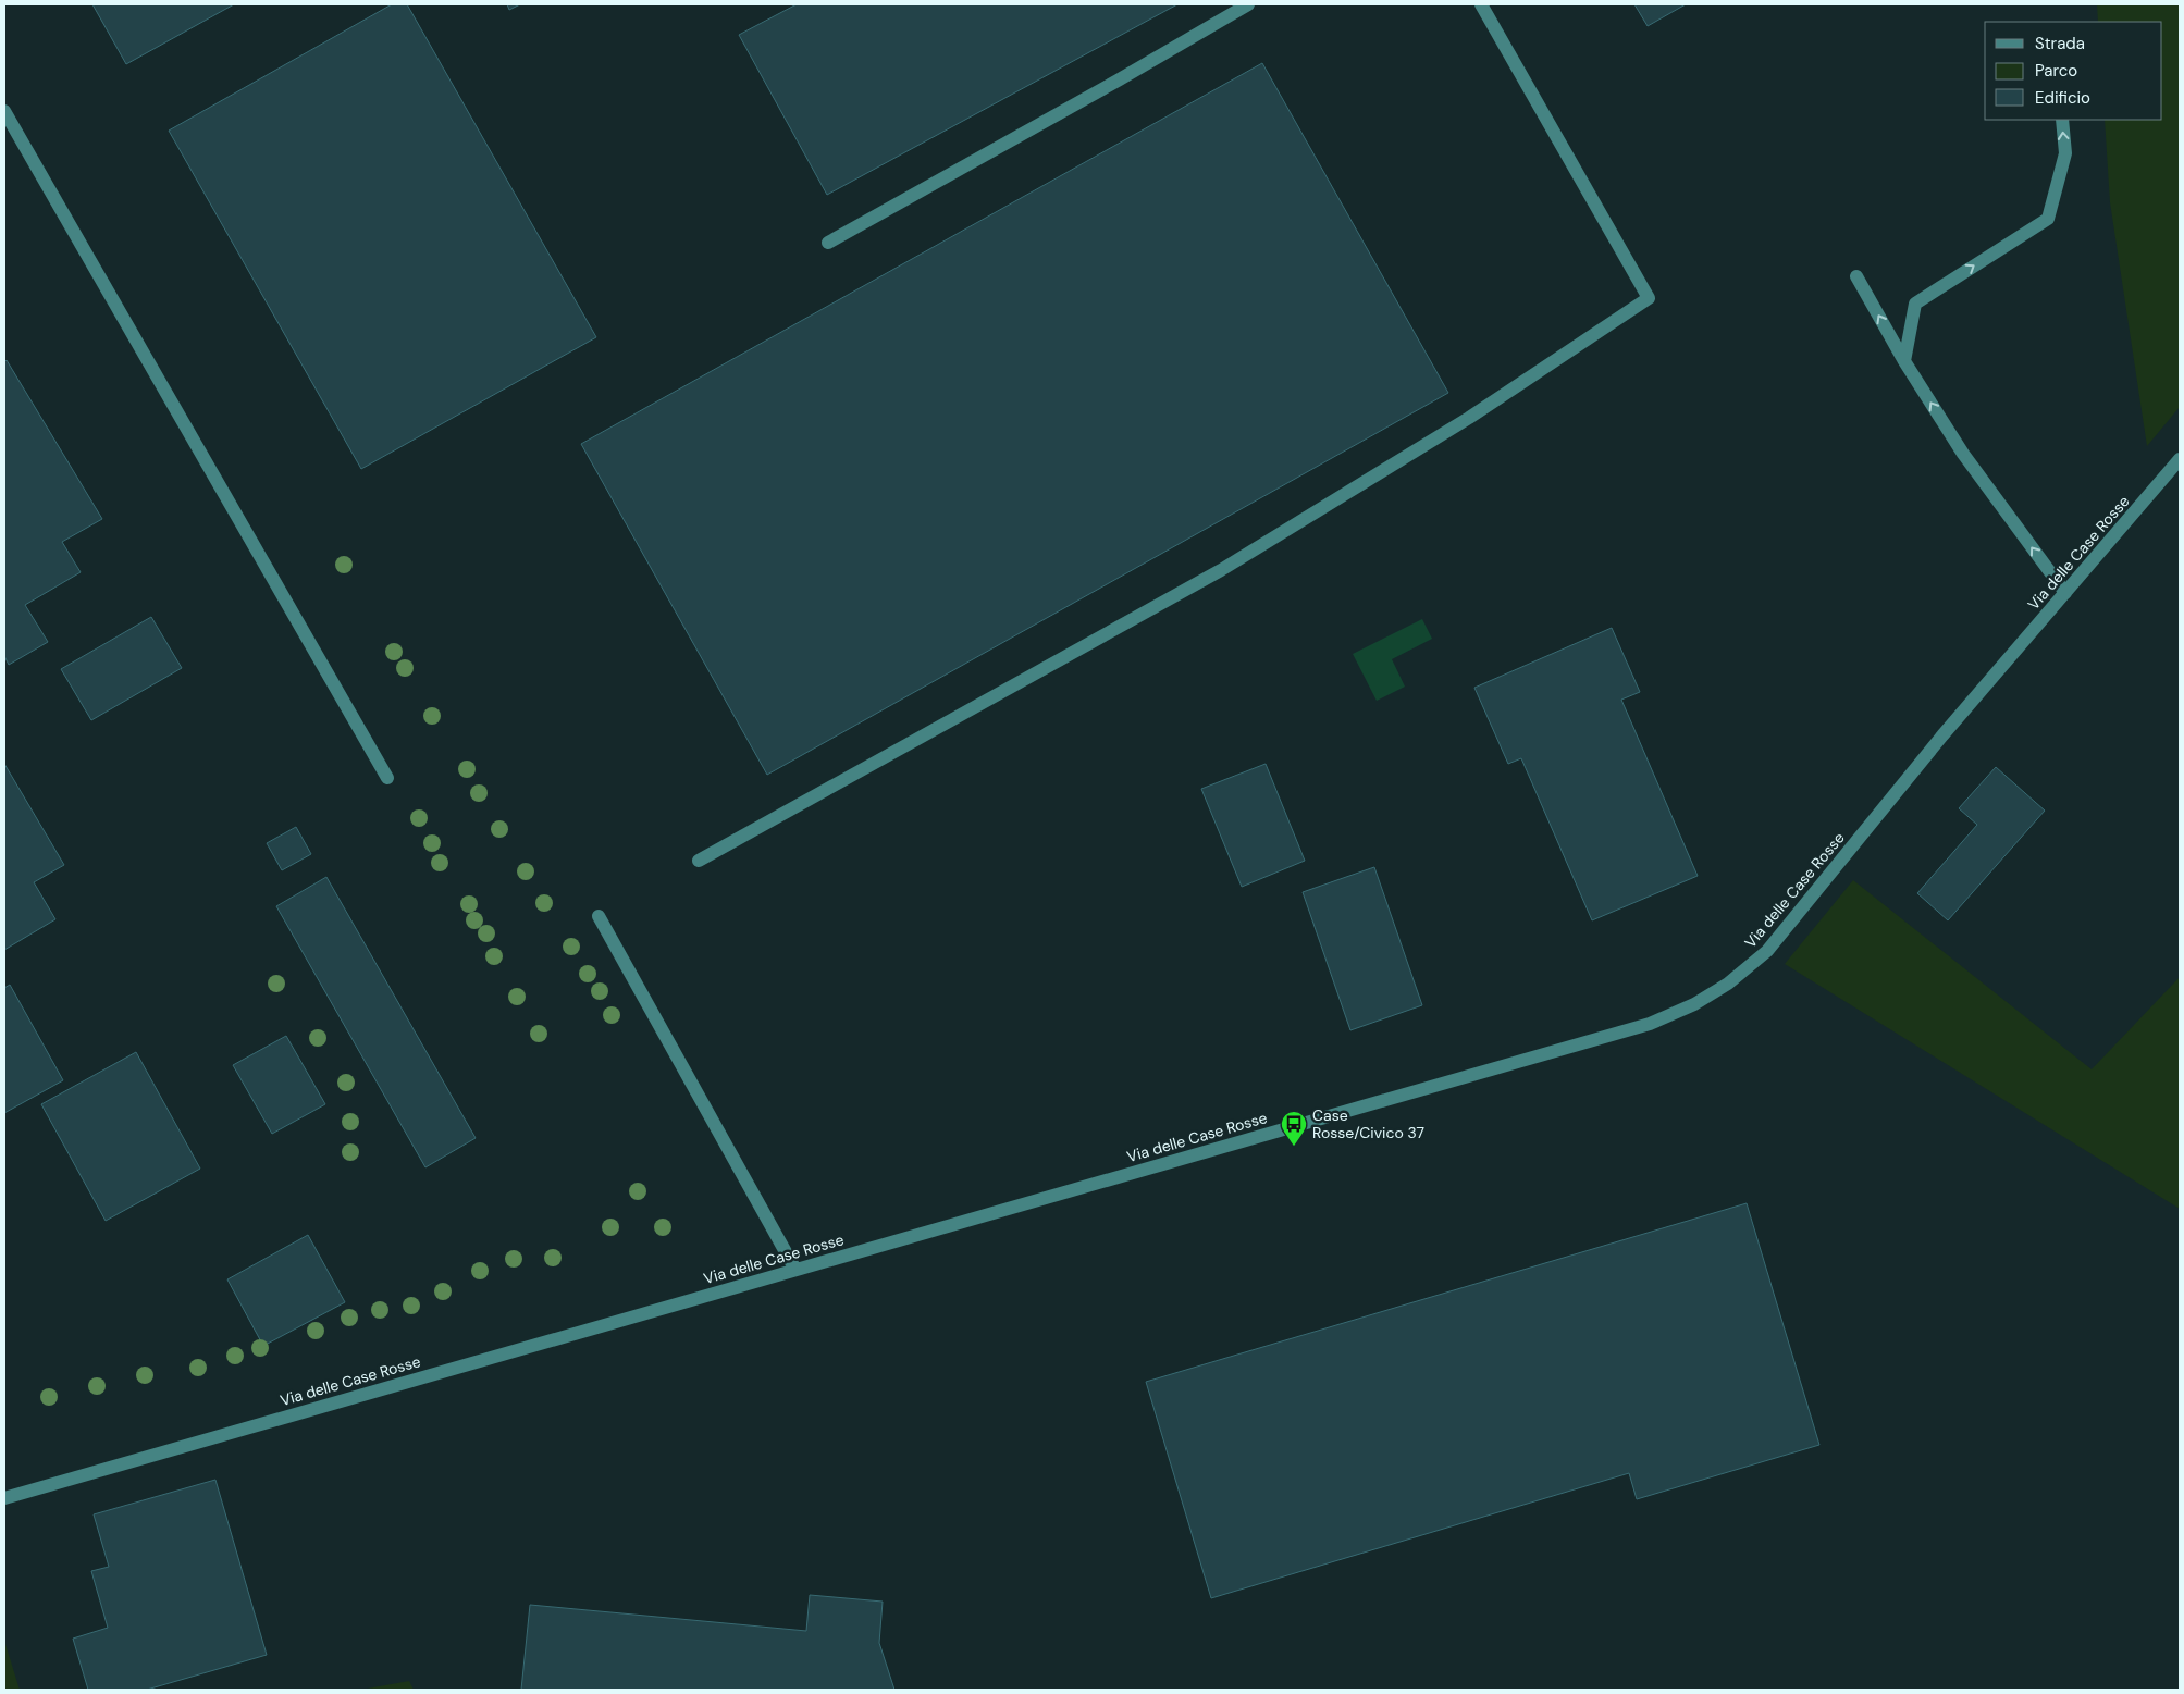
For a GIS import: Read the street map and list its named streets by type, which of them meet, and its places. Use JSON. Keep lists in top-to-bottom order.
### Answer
{
  "streets": {
    "street": ["Via delle Case Rosse"]
  },
  "places": {
    "bus stop": ["Case Rosse/Civico 37"]
  },
  "legend": ["Strada", "Parco", "Edificio"]
}
